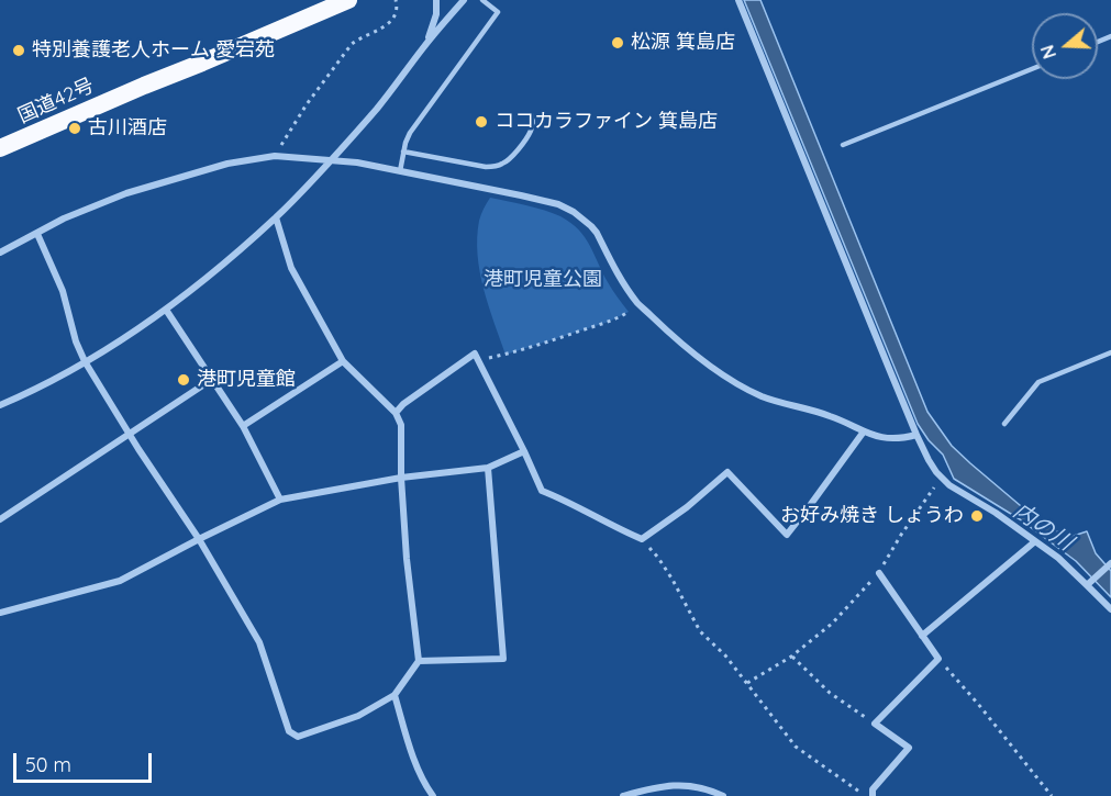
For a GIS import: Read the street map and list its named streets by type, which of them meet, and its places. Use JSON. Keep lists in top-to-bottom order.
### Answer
{
  "streets": {
    "highway": ["国道42号"]
  },
  "water": ["内の川"],
  "parks": ["港町児童公園"],
  "places": [
    "松源 箕島店",
    "特別養護老人ホーム 愛宕苑",
    "ココカラファイン 箕島店",
    "古川酒店",
    "港町児童館",
    "お好み焼き しょうわ"
  ],
  "scale_bar": "50 m",
  "north": "left"
}
